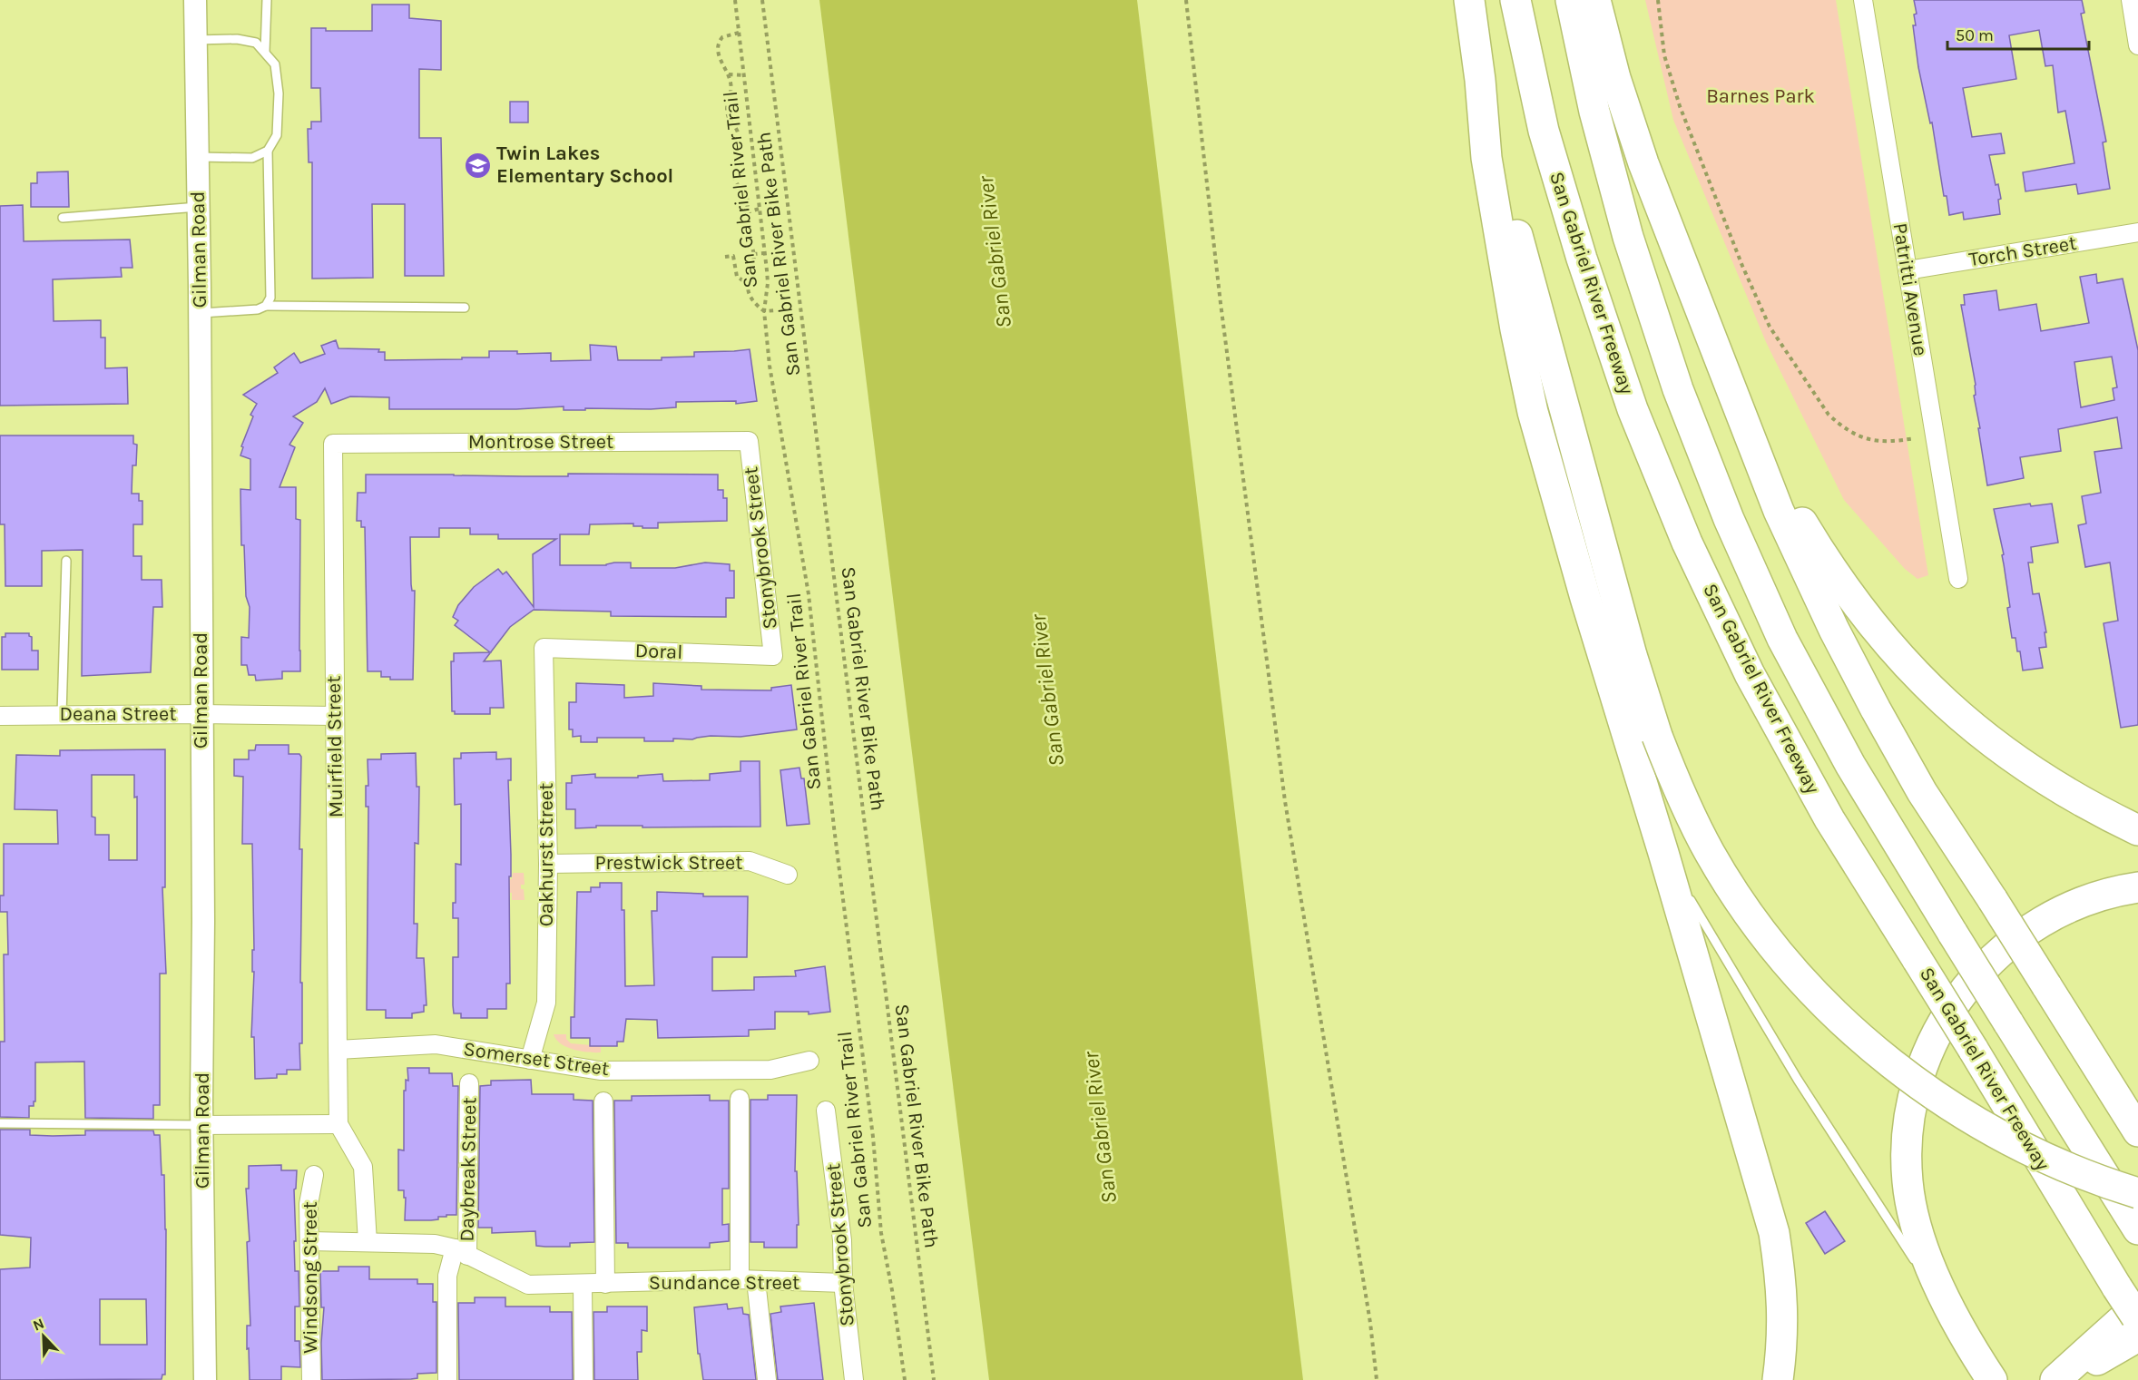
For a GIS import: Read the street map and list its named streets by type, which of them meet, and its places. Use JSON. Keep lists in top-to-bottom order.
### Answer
{
  "streets": {
    "highway": ["San Gabriel River Freeway"],
    "street": [
      "Gilman Road",
      "Torch Street",
      "Patritti Avenue",
      "Montrose Street",
      "Stonybrook Street",
      "Doral",
      "Deana Street",
      "Muirfield Street",
      "Oakhurst Street",
      "Prestwick Street",
      "Somerset Street",
      "Daybreak Street",
      "Windsong Street",
      "Sundance Street"
    ],
    "path": ["San Gabriel River Trail", "San Gabriel River Bike Path"]
  },
  "crossings": [
    ["Gilman Road", "Deana Street"],
    ["Torch Street", "Patritti Avenue"],
    ["Montrose Street", "Stonybrook Street"],
    ["Montrose Street", "Muirfield Street"],
    ["Stonybrook Street", "Doral"],
    ["Stonybrook Street", "Sundance Street"],
    ["Doral", "Oakhurst Street"],
    ["Deana Street", "Muirfield Street"],
    ["Muirfield Street", "Somerset Street"],
    ["Oakhurst Street", "Prestwick Street"],
    ["Oakhurst Street", "Somerset Street"],
    ["Daybreak Street", "Windsong Street"],
    ["Daybreak Street", "Sundance Street"]
  ],
  "water": ["San Gabriel River"],
  "parks": ["Barnes Park"],
  "places": {
    "school or university": ["Twin Lakes Elementary School"]
  },
  "scale_bar": "50 m",
  "north": "top left"
}
